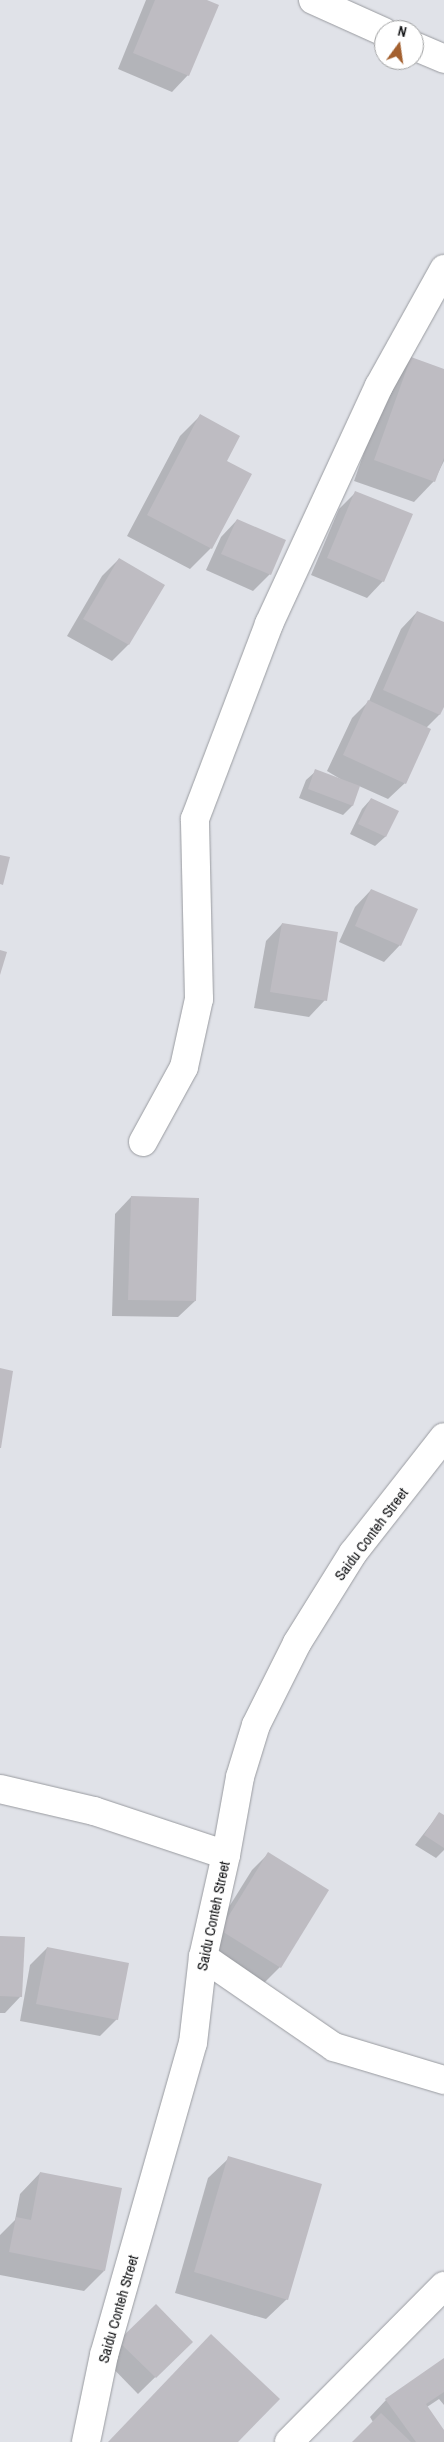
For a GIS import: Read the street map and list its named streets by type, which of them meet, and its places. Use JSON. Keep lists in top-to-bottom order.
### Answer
{
  "streets": {
    "street": ["Saidu Conteh Street"]
  },
  "north": "top"
}
